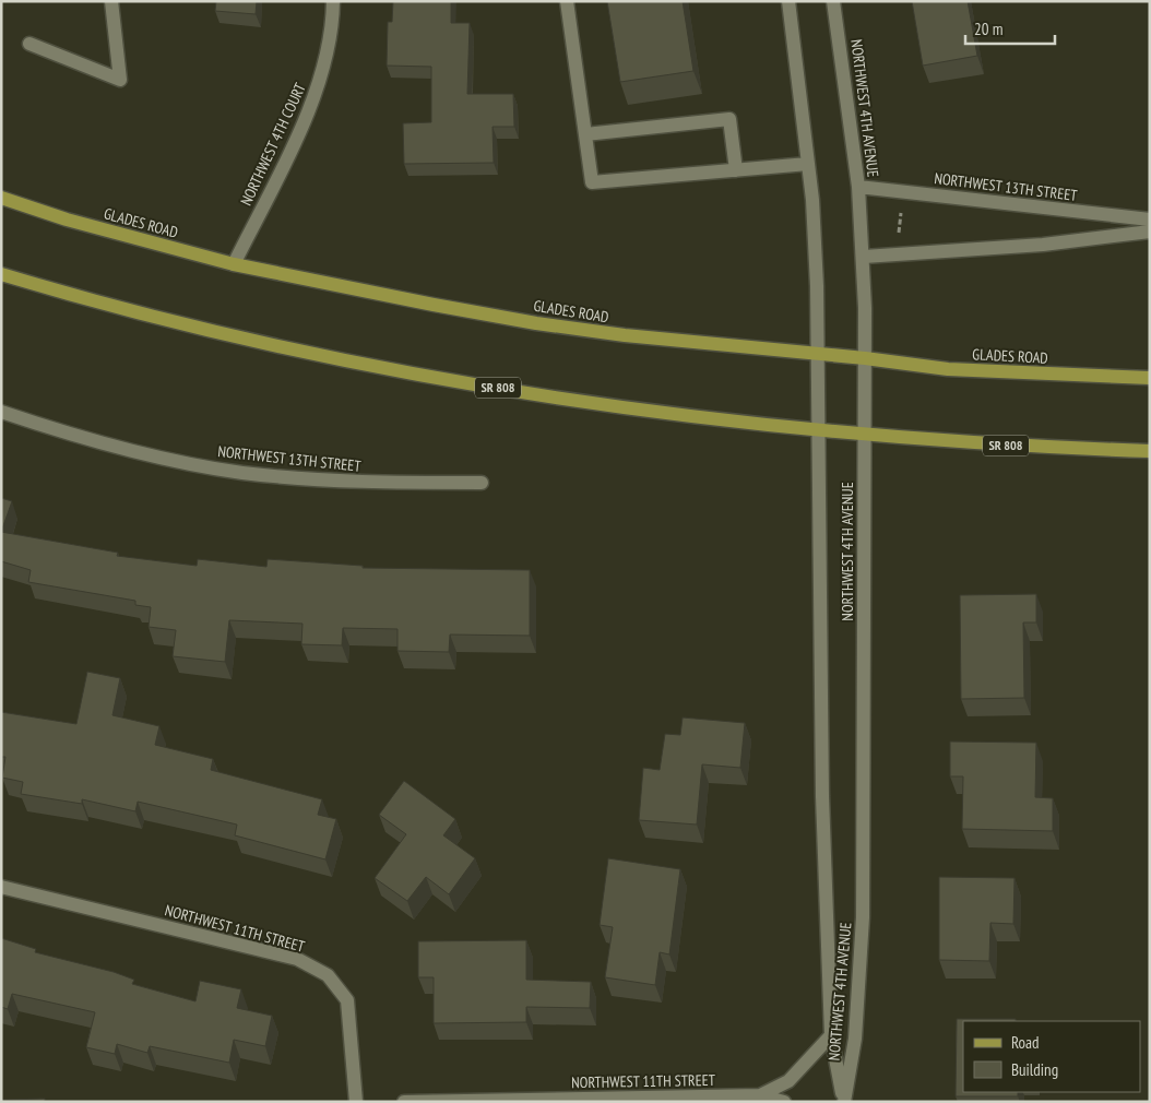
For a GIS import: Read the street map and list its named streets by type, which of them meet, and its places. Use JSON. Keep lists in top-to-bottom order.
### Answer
{
  "streets": {
    "main road": ["GLADES ROAD", "SR 808"],
    "street": [
      "NORTHWEST 4TH AVENUE",
      "NORTHWEST 4TH COURT",
      "NORTHWEST 13TH STREET",
      "NORTHWEST 11TH STREET"
    ]
  },
  "crossings": [
    ["NORTHWEST 4TH AVENUE", "NORTHWEST 13TH STREET"],
    ["NORTHWEST 4TH AVENUE", "GLADES ROAD"],
    ["NORTHWEST 4TH AVENUE", "SR 808"],
    ["NORTHWEST 4TH COURT", "GLADES ROAD"]
  ],
  "legend": ["Road", "Building"],
  "scale_bar": "20 m"
}
